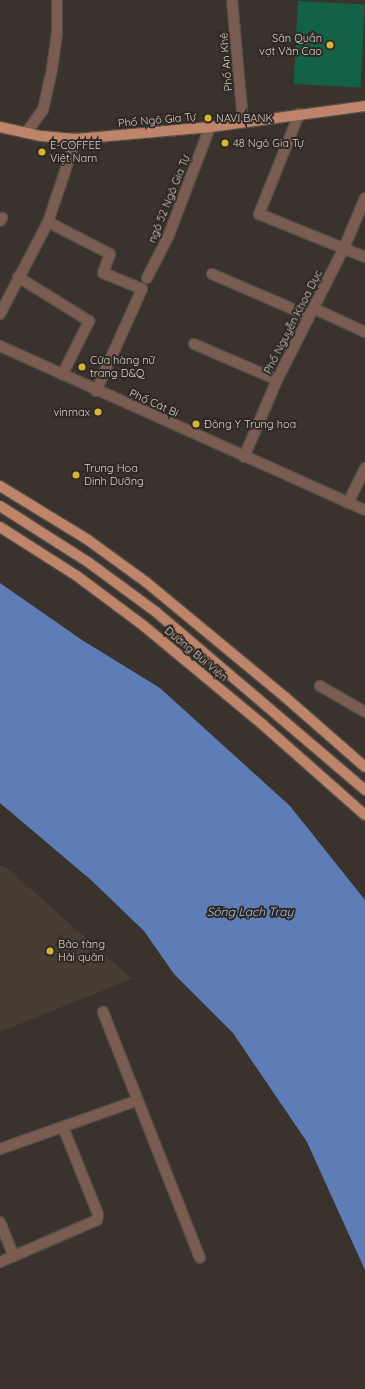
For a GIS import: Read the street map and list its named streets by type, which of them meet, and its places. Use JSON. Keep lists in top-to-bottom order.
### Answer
{
  "streets": {
    "main road": ["Phố Ngô Gia Tự", "Đường Bùi Viện"],
    "street": [
      "Phố An Khê",
      "ngõ 52 Ngô Gia Tự",
      "Phố Nguyễn Khoa Dục",
      "Phố Cát Bi"
    ]
  },
  "crossings": [
    ["Phố An Khê", "Phố Ngô Gia Tự"],
    ["Phố Ngô Gia Tự", "ngõ 52 Ngô Gia Tự"],
    ["Phố Nguyễn Khoa Dục", "Phố Cát Bi"]
  ],
  "water": ["Sông Lạch Tray"],
  "places": [
    "Sân Quần vợt Văn Cao",
    "NAVI BANK",
    "48 Ngô Gia Tự",
    "E-COFFEE Việt Nam",
    "Cửa hàng nữ trang D&Q",
    "vinmax",
    "Đông Y Trung hoa",
    "Trung Hoa Dinh Dưỡng",
    "Bảo tàng Hải quân"
  ]
}
